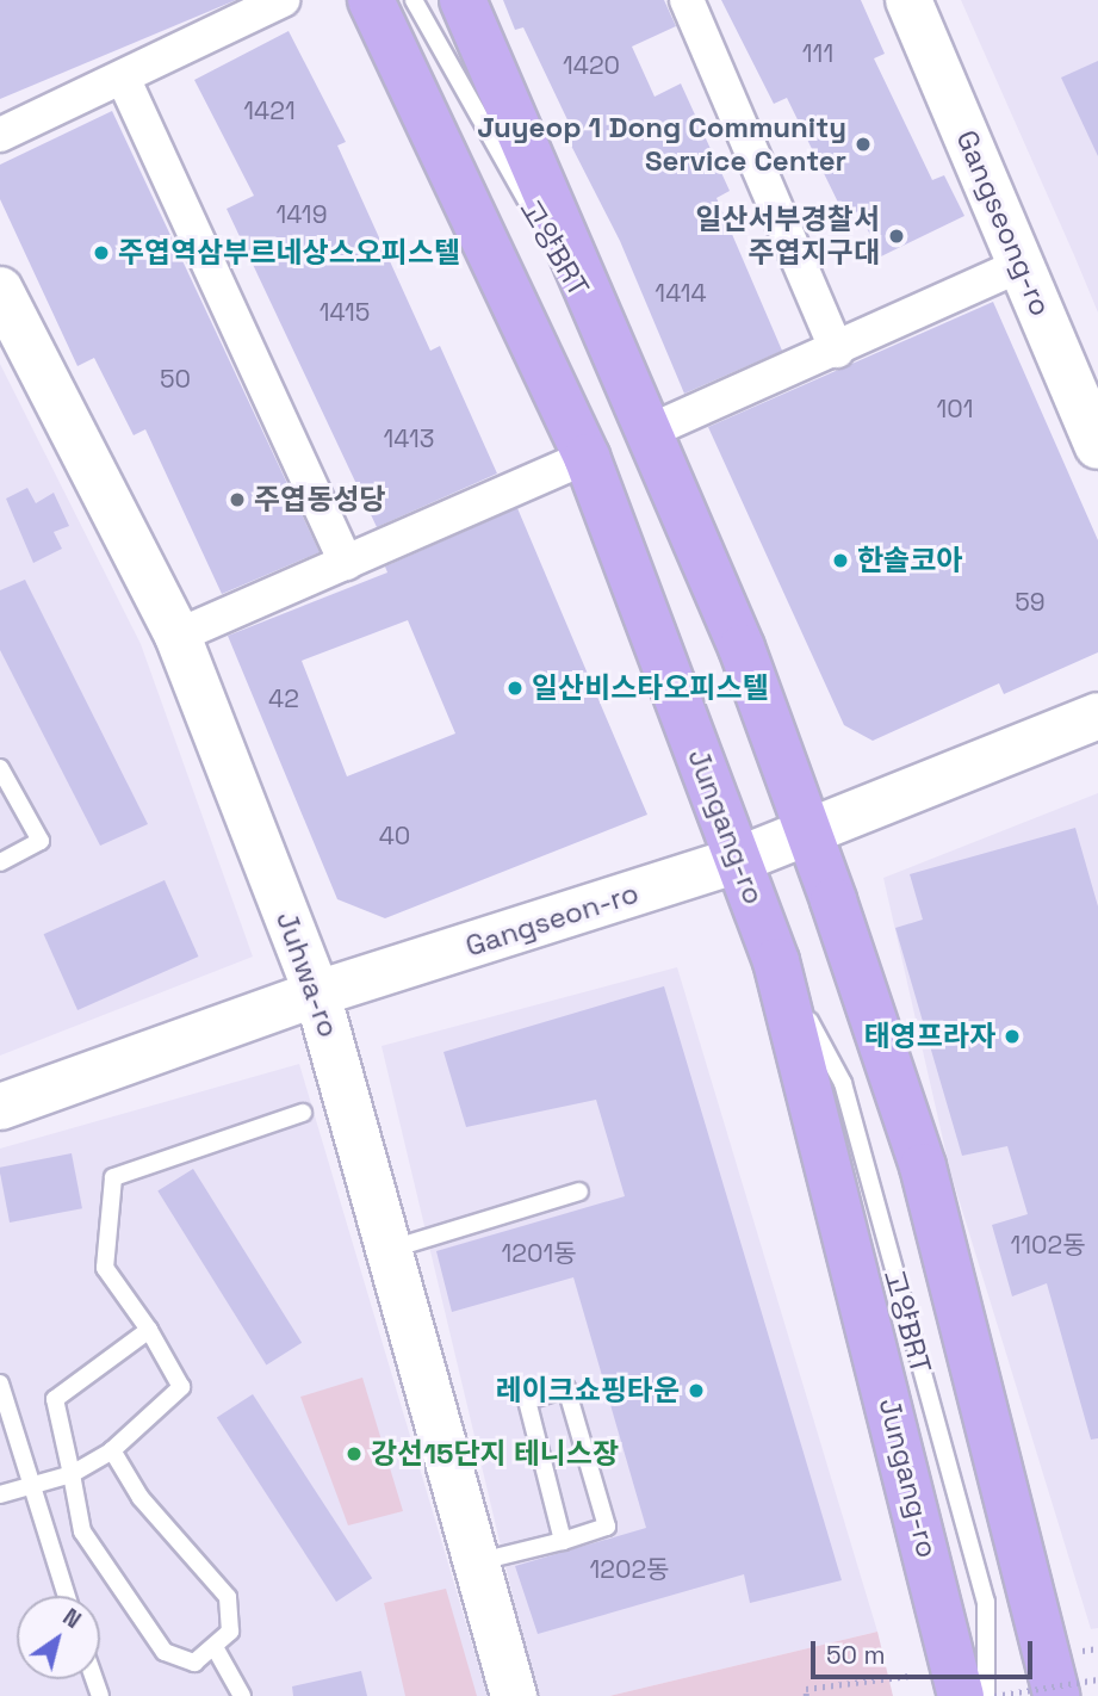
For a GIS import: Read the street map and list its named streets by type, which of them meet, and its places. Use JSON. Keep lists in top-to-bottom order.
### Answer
{
  "streets": {
    "main road": ["Jungang-ro"],
    "street": ["Gangseong-ro", "Gangseon-ro", "Juhwa-ro"],
    "lane": ["고양BRT"]
  },
  "crossings": [
    ["고양BRT", "Jungang-ro"],
    ["Jungang-ro", "Gangseon-ro"],
    ["Gangseon-ro", "Juhwa-ro"]
  ],
  "places": [
    "Juyeop 1 Dong Community Service Center",
    "일산서부경찰서 주엽지구대",
    "주엽역삼부르네상스오피스텔",
    "주엽동성당",
    "한솔코아",
    "일산비스타오피스텔",
    "태영프라자",
    "레이크쇼핑타운",
    "강선15단지 테니스장"
  ],
  "house_numbers": [
    "111",
    "1420",
    "1421",
    "1419",
    "1414",
    "1415",
    "50",
    "101",
    "1413",
    "59",
    "42",
    "40",
    "1102동",
    "1201동",
    "1202동"
  ],
  "scale_bar": "50 m",
  "north": "top right"
}
